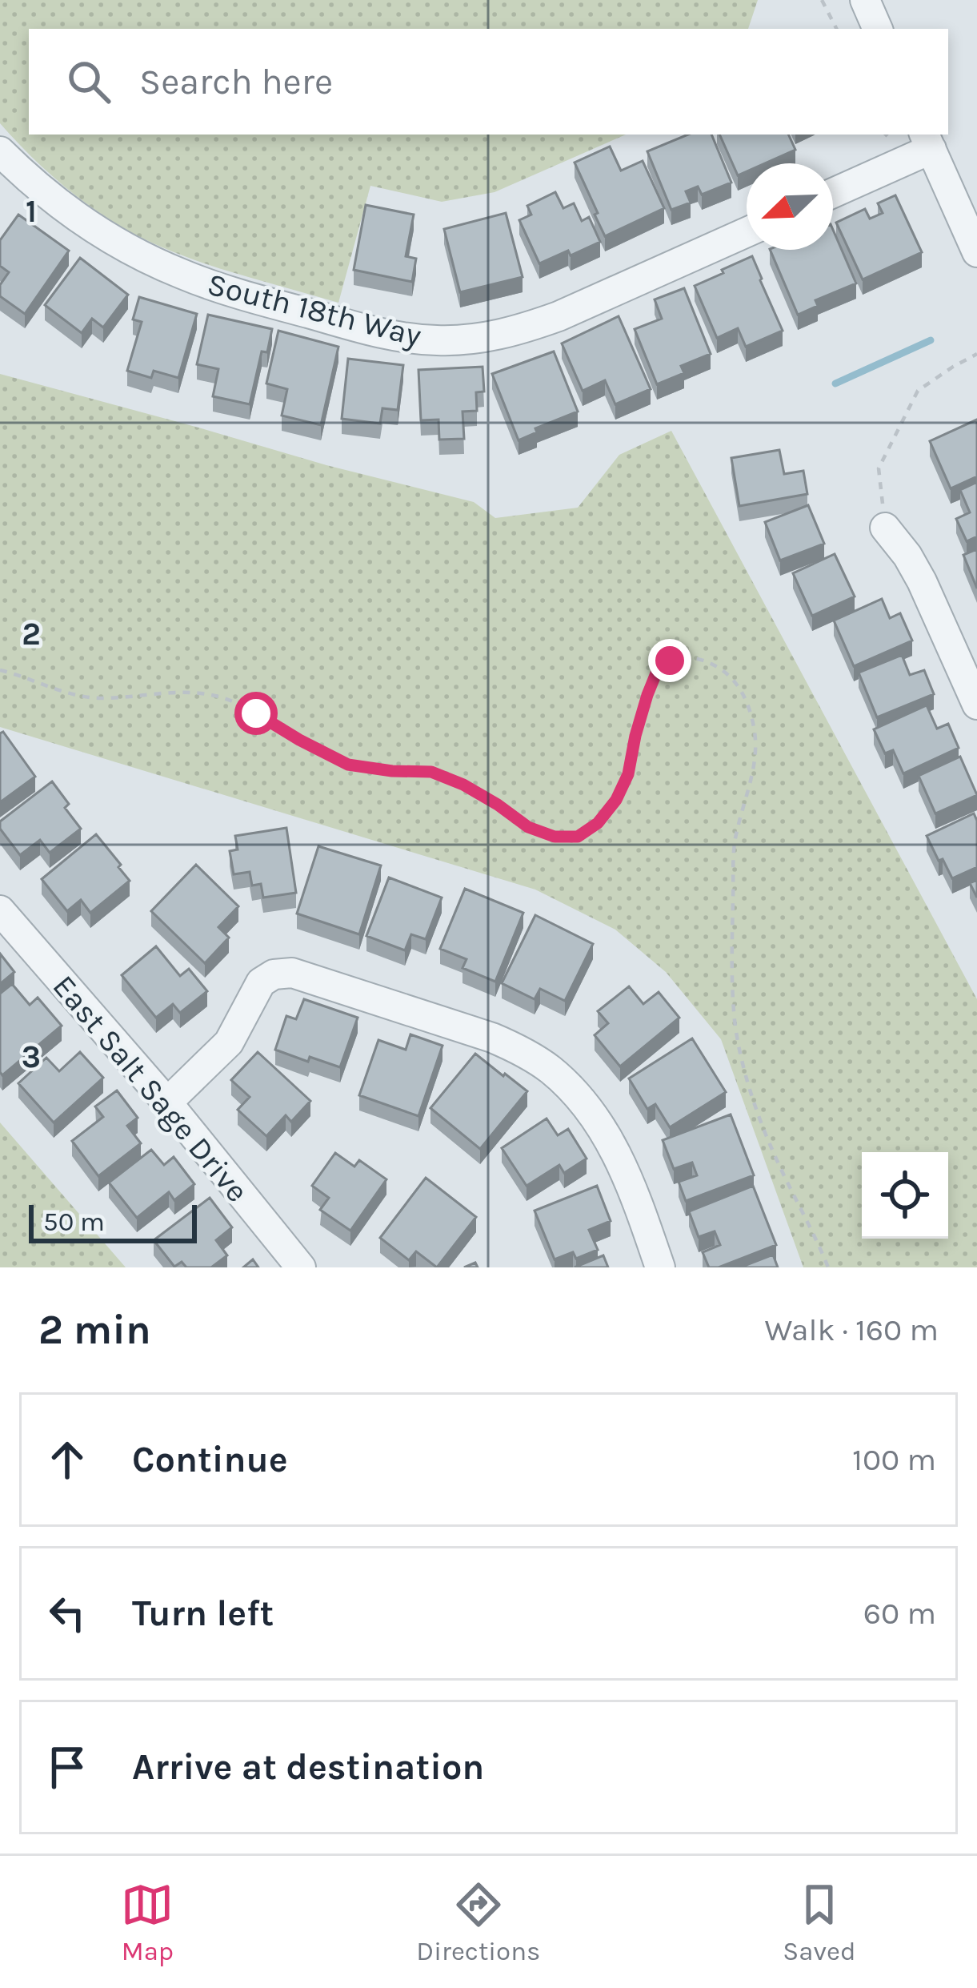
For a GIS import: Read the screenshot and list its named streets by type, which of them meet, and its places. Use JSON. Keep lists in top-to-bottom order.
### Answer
{
  "streets": {
    "street": ["South 18th Way", "East Salt Sage Drive"]
  },
  "scale_bar": "50 m",
  "north": "bottom left",
  "page": {
    "search": "Search here",
    "scale": "50 m",
    "heading": ["2 min", "Walk · 160 m"],
    "list": [
      ["Continue", "100 m"],
      ["Turn left", "60 m"],
      "Arrive at destination"
    ],
    "nav": ["Map", "Directions", "Saved"]
  },
  "grid": {
    "rows": ["1", "2", "3"]
  }
}
